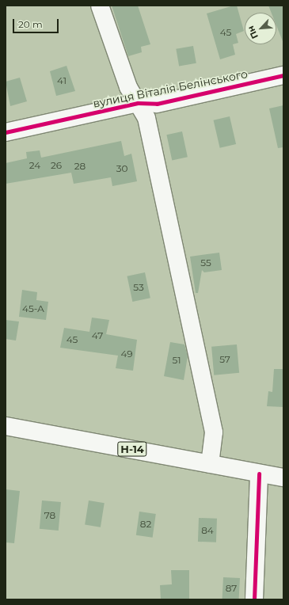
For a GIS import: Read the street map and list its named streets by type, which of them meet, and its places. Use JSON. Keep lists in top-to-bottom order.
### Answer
{
  "streets": {
    "street": ["вулиця Віталія Белінського", "Н-14"]
  },
  "house_numbers": [
    "45",
    "41",
    "24",
    "26",
    "28",
    "30",
    "55",
    "53",
    "45-А",
    "47",
    "45",
    "49",
    "57",
    "51",
    "78",
    "82",
    "84",
    "87"
  ],
  "scale_bar": "20 m",
  "north": "bottom left"
}
